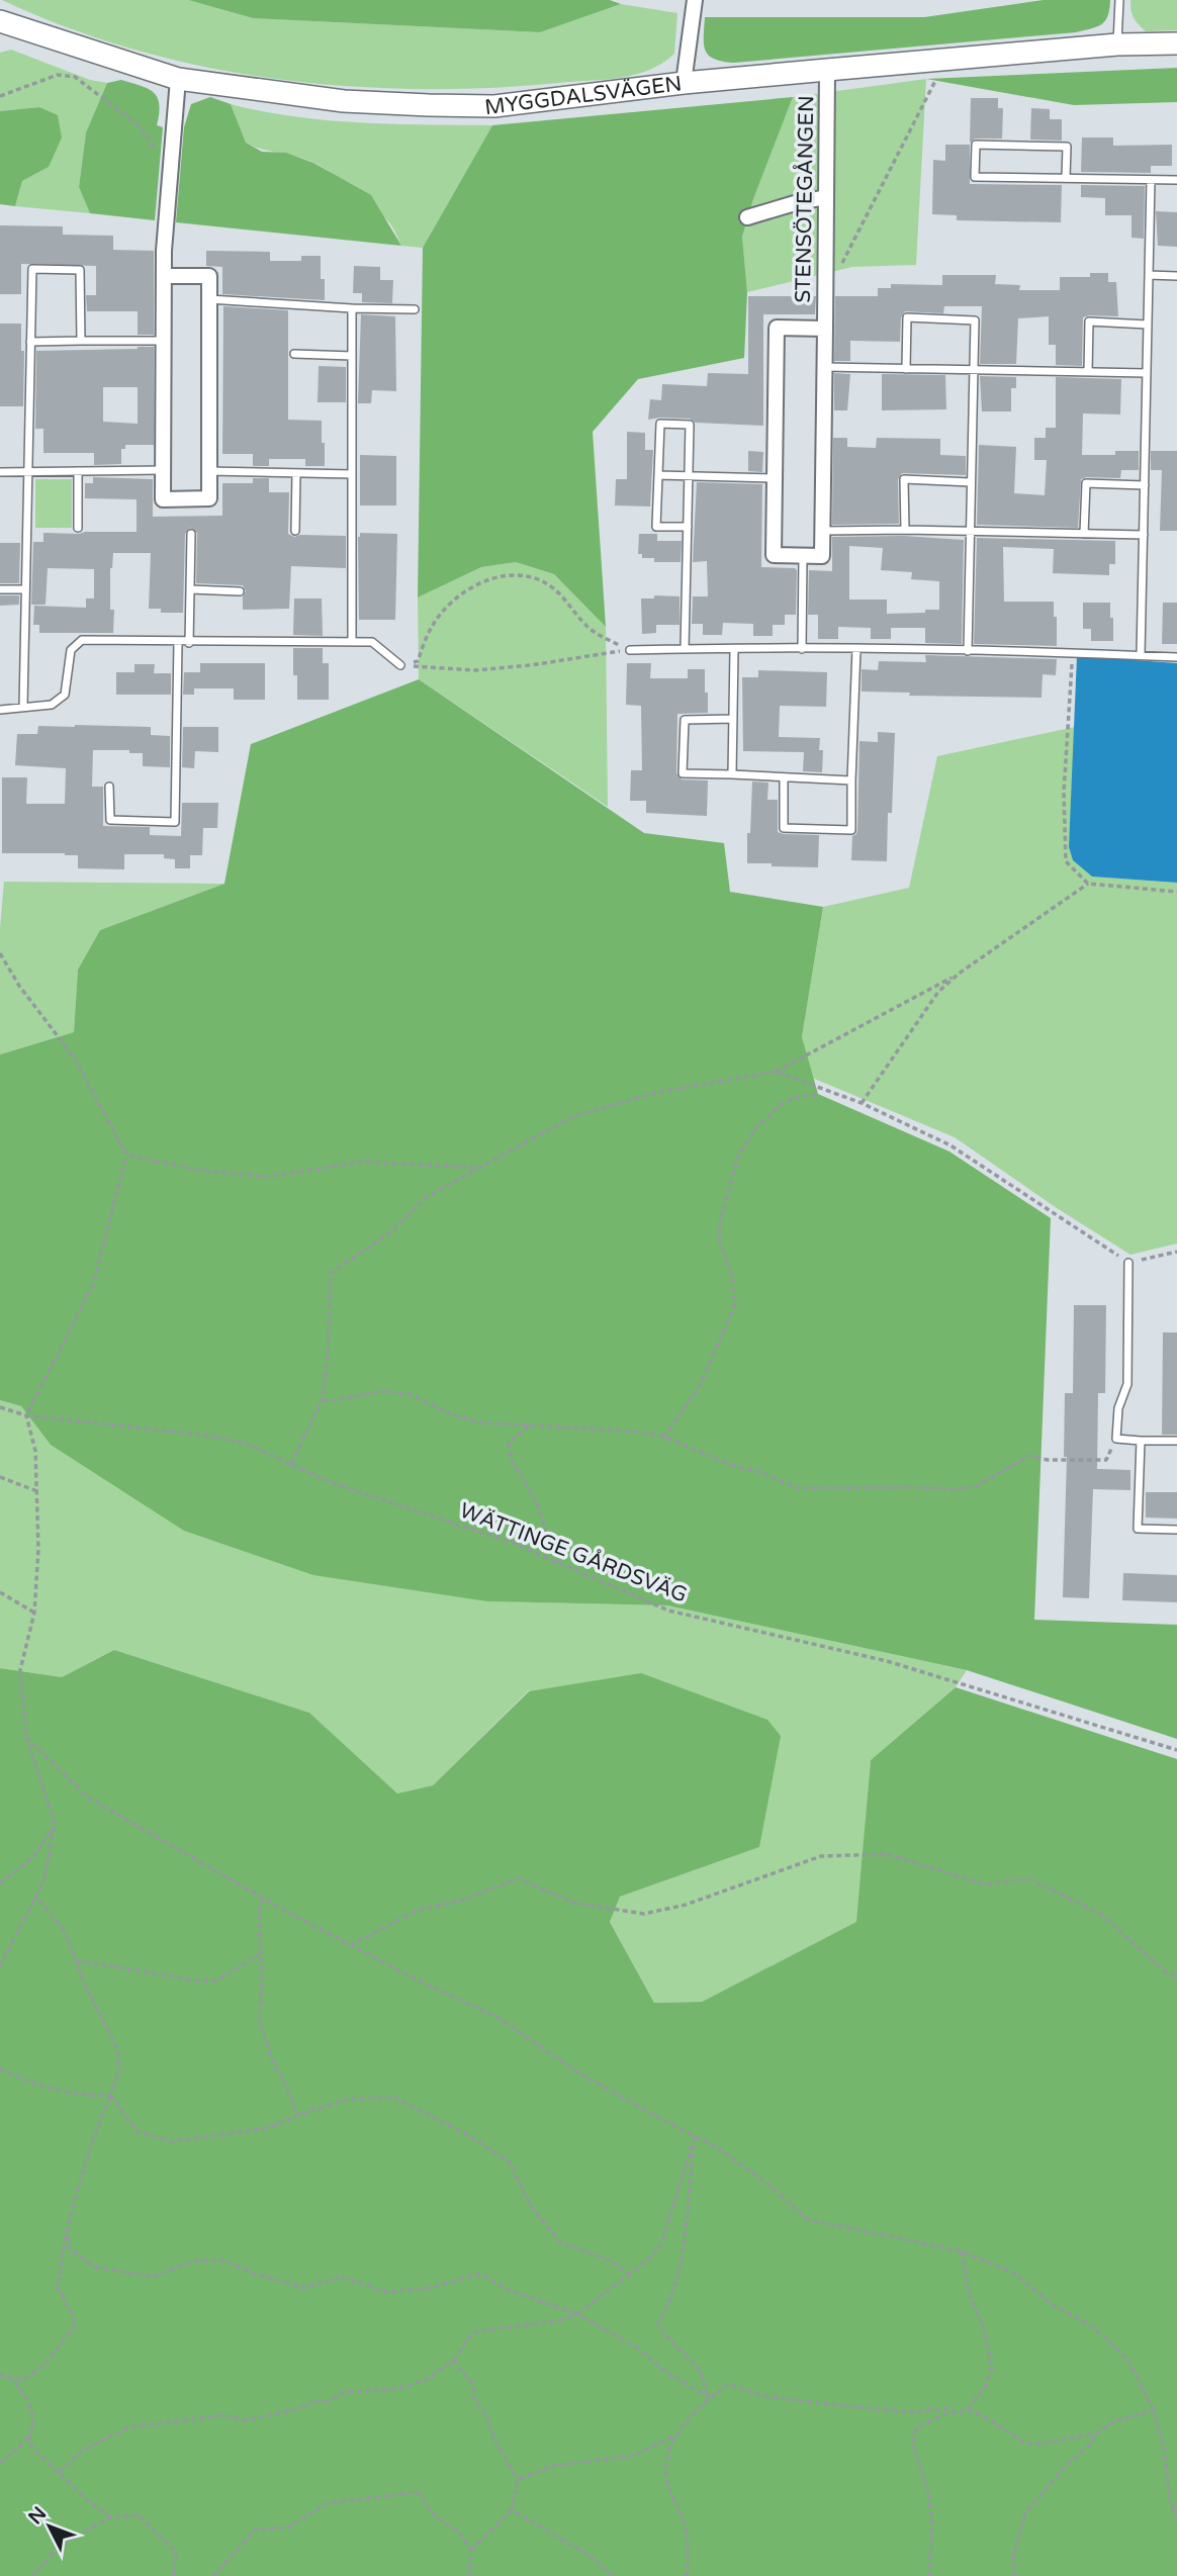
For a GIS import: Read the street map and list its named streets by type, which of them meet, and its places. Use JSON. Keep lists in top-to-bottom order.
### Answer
{
  "streets": {
    "street": ["MYGGDALSVÄGEN", "STENSÖTEGÅNGEN"],
    "path": ["WÄTTINGE GÅRDSVÄG"]
  },
  "crossings": [
    ["MYGGDALSVÄGEN", "STENSÖTEGÅNGEN"]
  ],
  "north": "top left"
}
